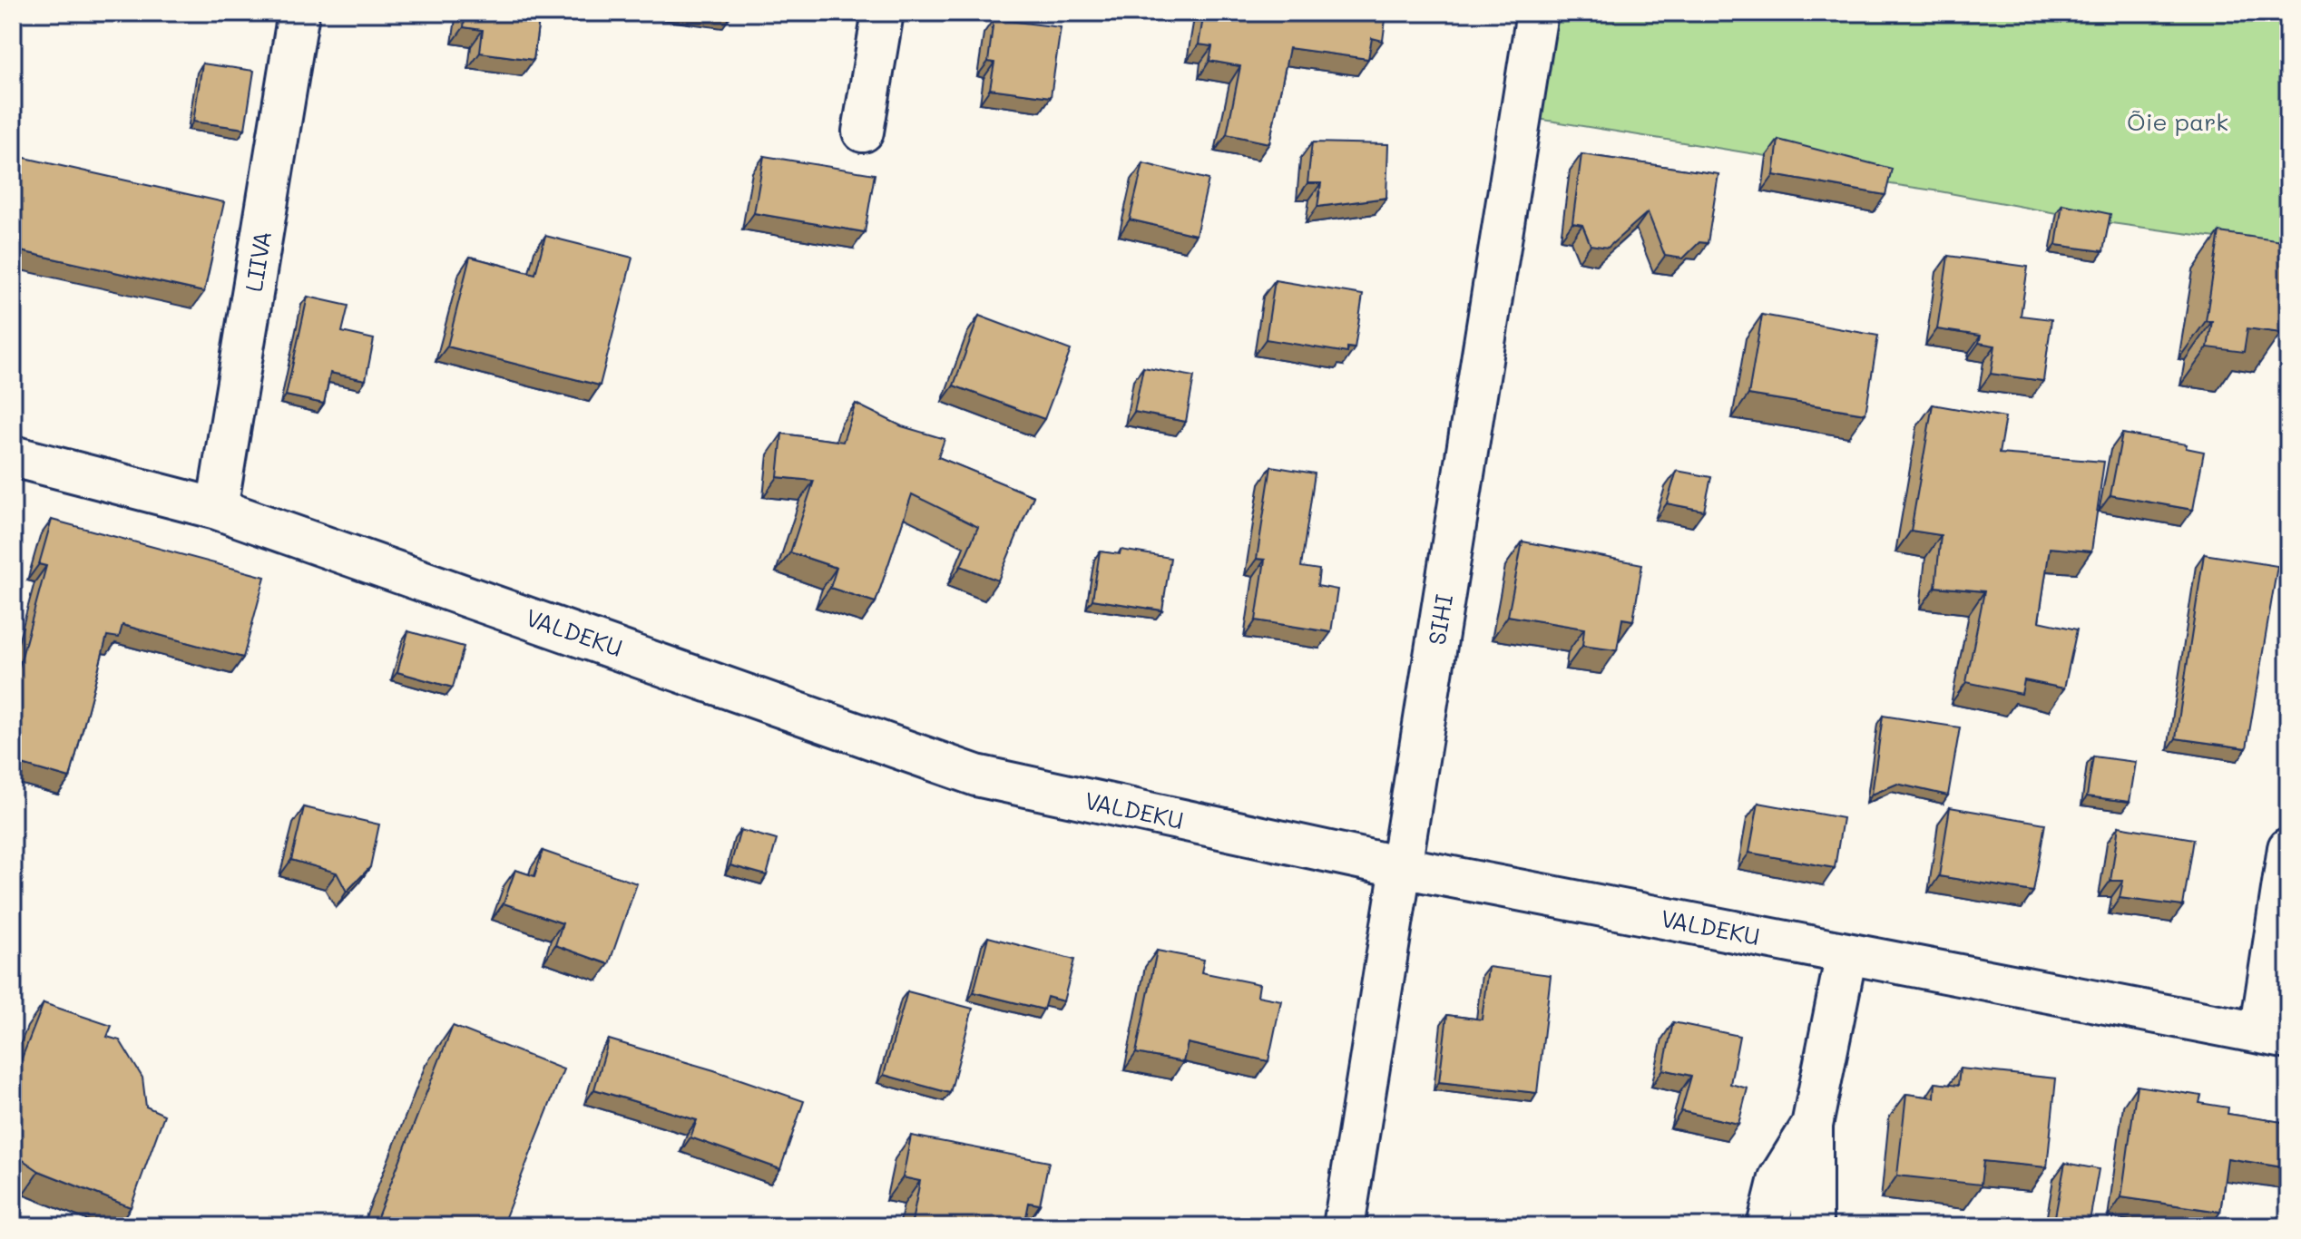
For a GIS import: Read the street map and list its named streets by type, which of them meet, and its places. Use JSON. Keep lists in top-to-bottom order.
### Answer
{
  "streets": {
    "street": ["LIIVA", "SIHI", "VALDEKU"]
  },
  "crossings": [
    ["LIIVA", "VALDEKU"],
    ["SIHI", "VALDEKU"]
  ],
  "parks": ["Õie park"]
}
